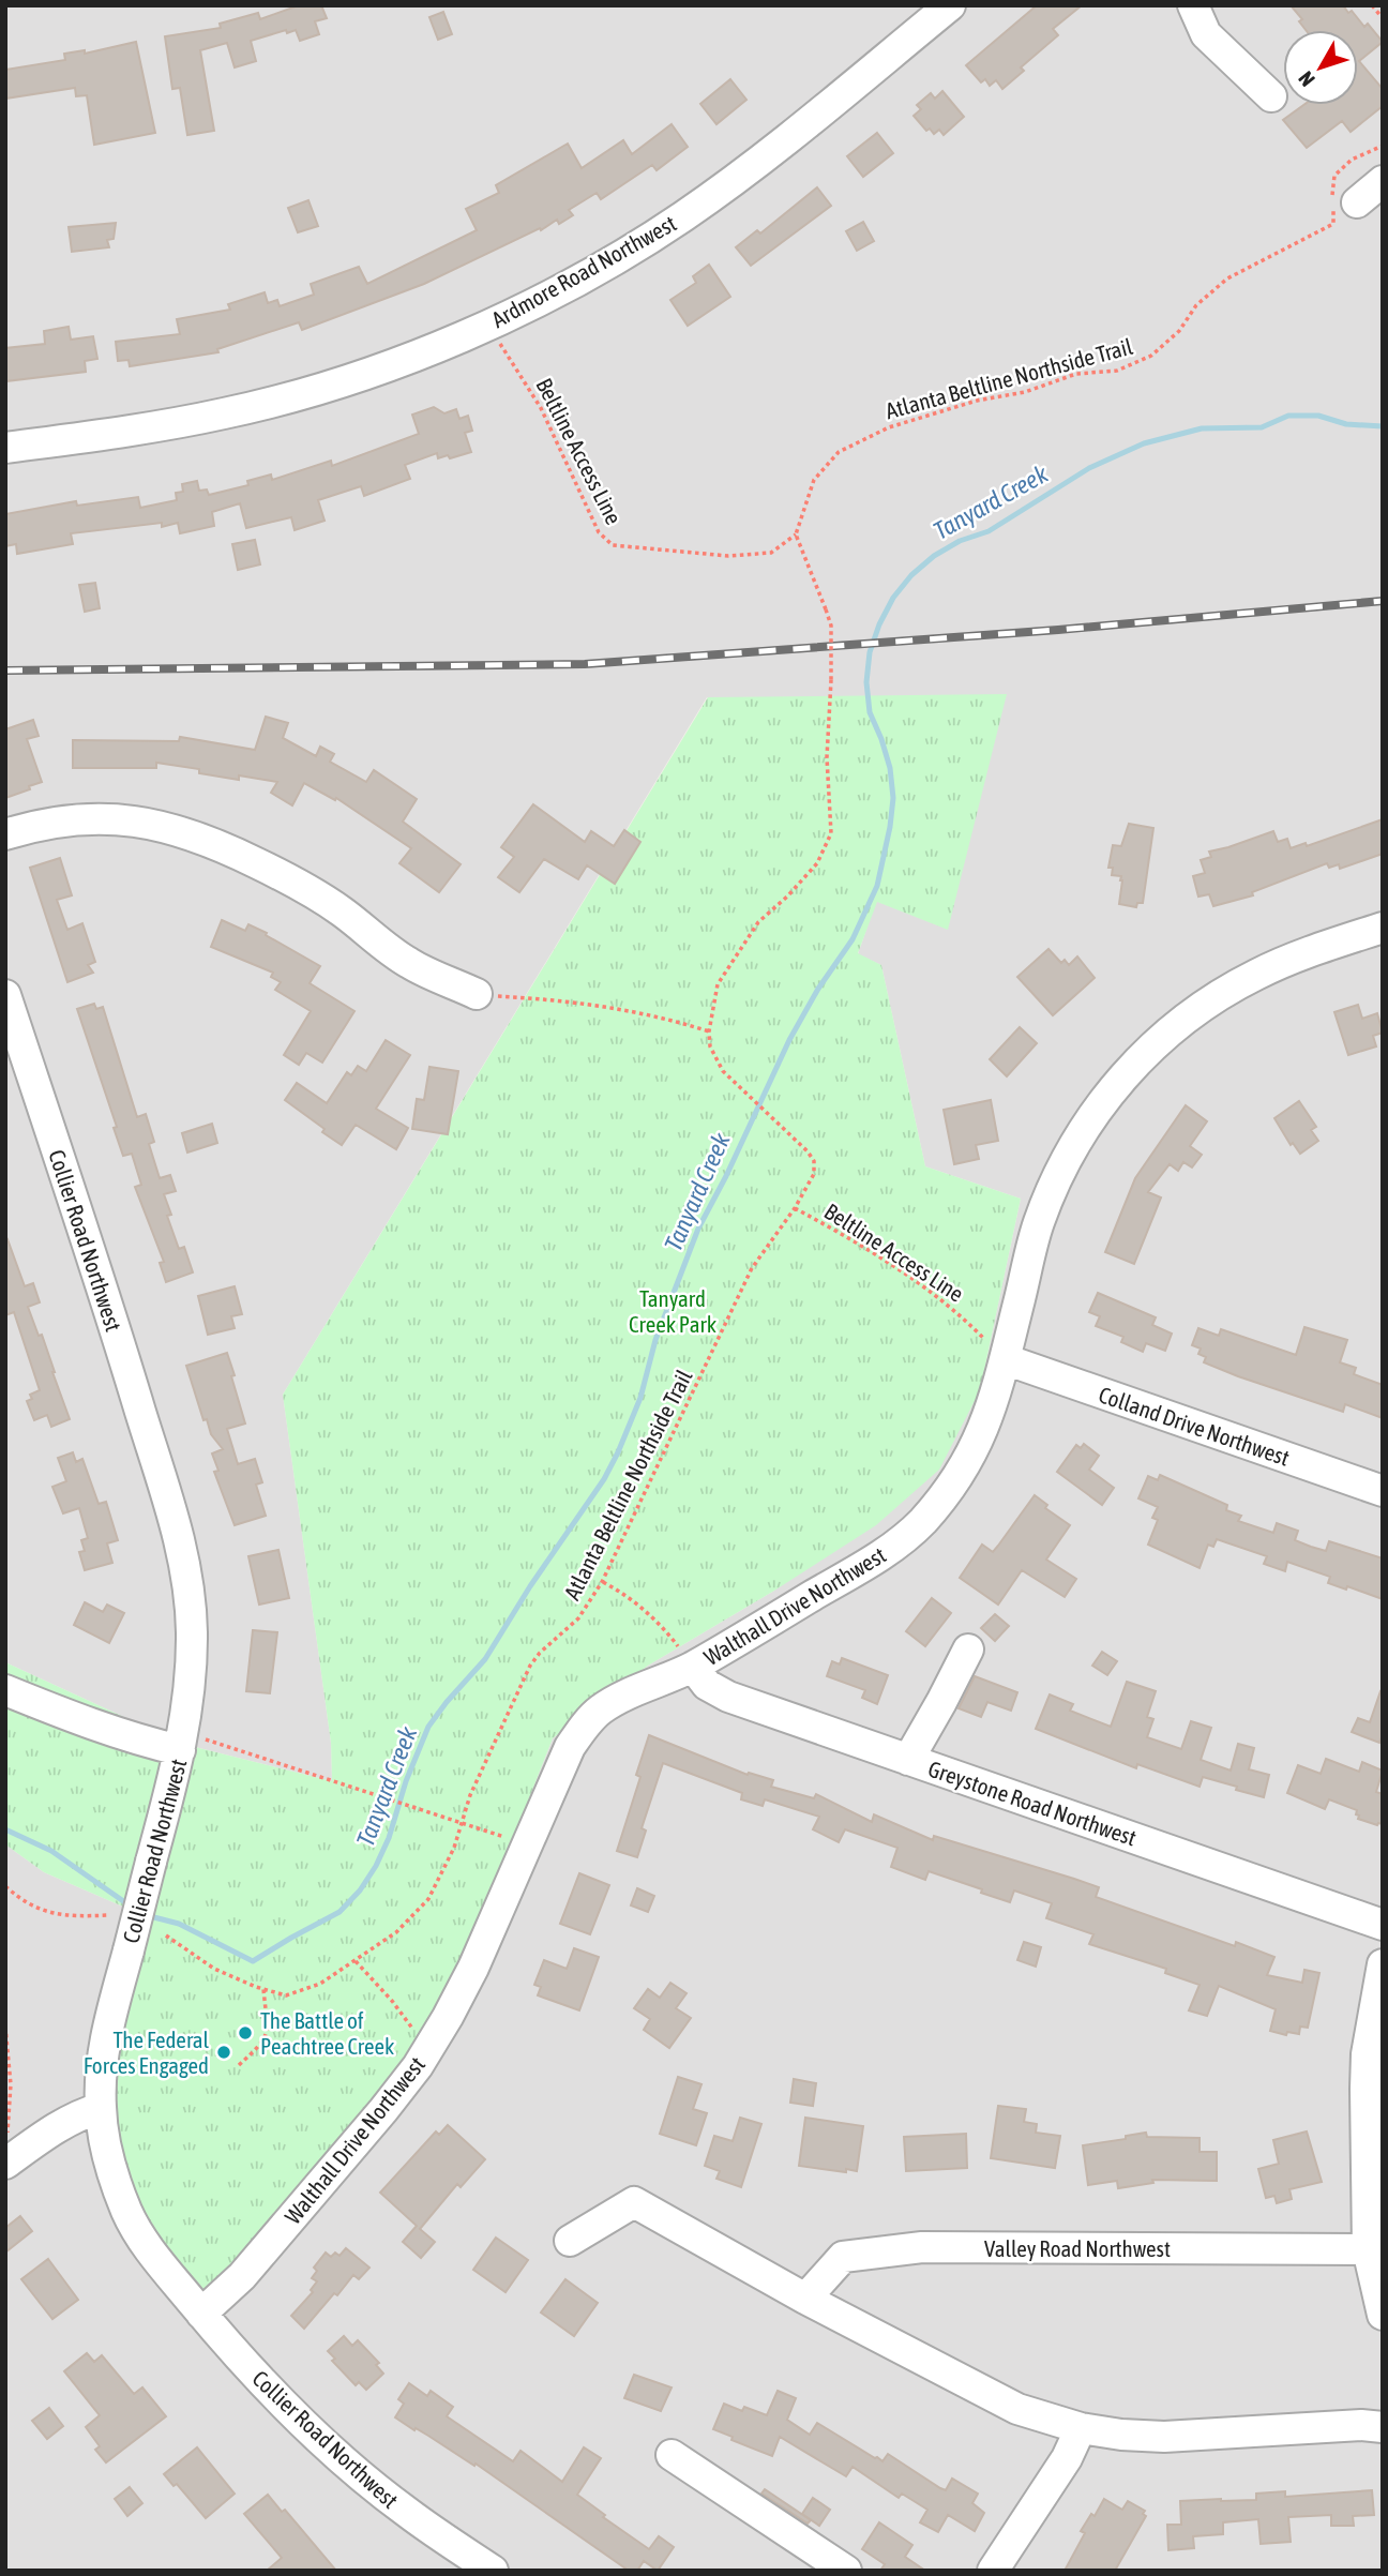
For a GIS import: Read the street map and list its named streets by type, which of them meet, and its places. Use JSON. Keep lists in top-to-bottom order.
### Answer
{
  "streets": {
    "street": [
      "Ardmore Road Northwest",
      "Collier Road Northwest",
      "Colland Drive Northwest",
      "Walthall Drive Northwest",
      "Greystone Road Northwest",
      "Valley Road Northwest"
    ],
    "path": ["Atlanta Beltline Northside Trail", "Beltline Access Line"]
  },
  "crossings": [
    ["Ardmore Road Northwest", "Beltline Access Line"],
    ["Atlanta Beltline Northside Trail", "Beltline Access Line"],
    ["Beltline Access Line", "Colland Drive Northwest"],
    ["Beltline Access Line", "Walthall Drive Northwest"],
    ["Collier Road Northwest", "Walthall Drive Northwest"],
    ["Colland Drive Northwest", "Walthall Drive Northwest"],
    ["Walthall Drive Northwest", "Greystone Road Northwest"]
  ],
  "water": ["Tanyard Creek"],
  "parks": ["Tanyard Creek Park"],
  "places": ["The Battle of Peachtree Creek", "The Federal Forces Engaged"],
  "north": "bottom left"
}
